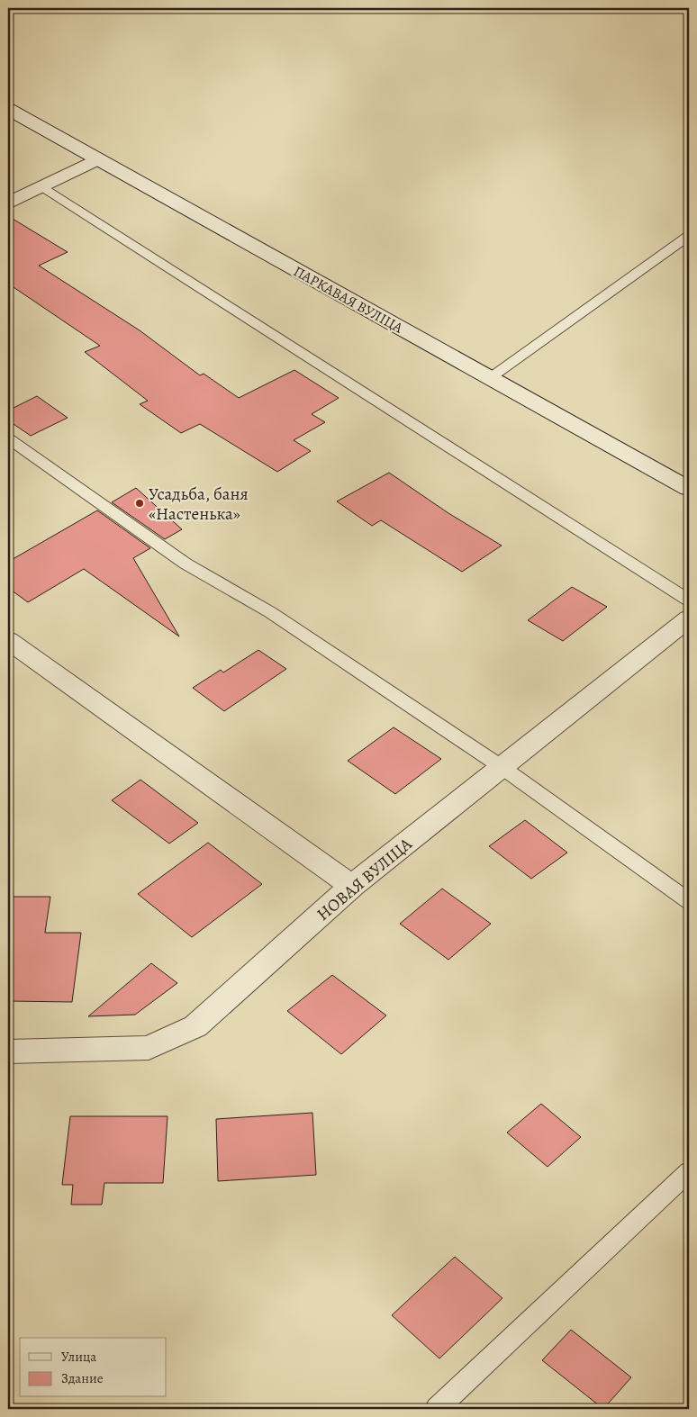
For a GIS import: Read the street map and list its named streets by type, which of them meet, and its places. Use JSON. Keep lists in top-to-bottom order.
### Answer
{
  "streets": {
    "street": ["ПАРКАВАЯ ВУЛІЦА", "НОВАЯ ВУЛІЦА"]
  },
  "places": ["Усадьба, баня «Настенька»"],
  "legend": ["Улица", "Здание"]
}
